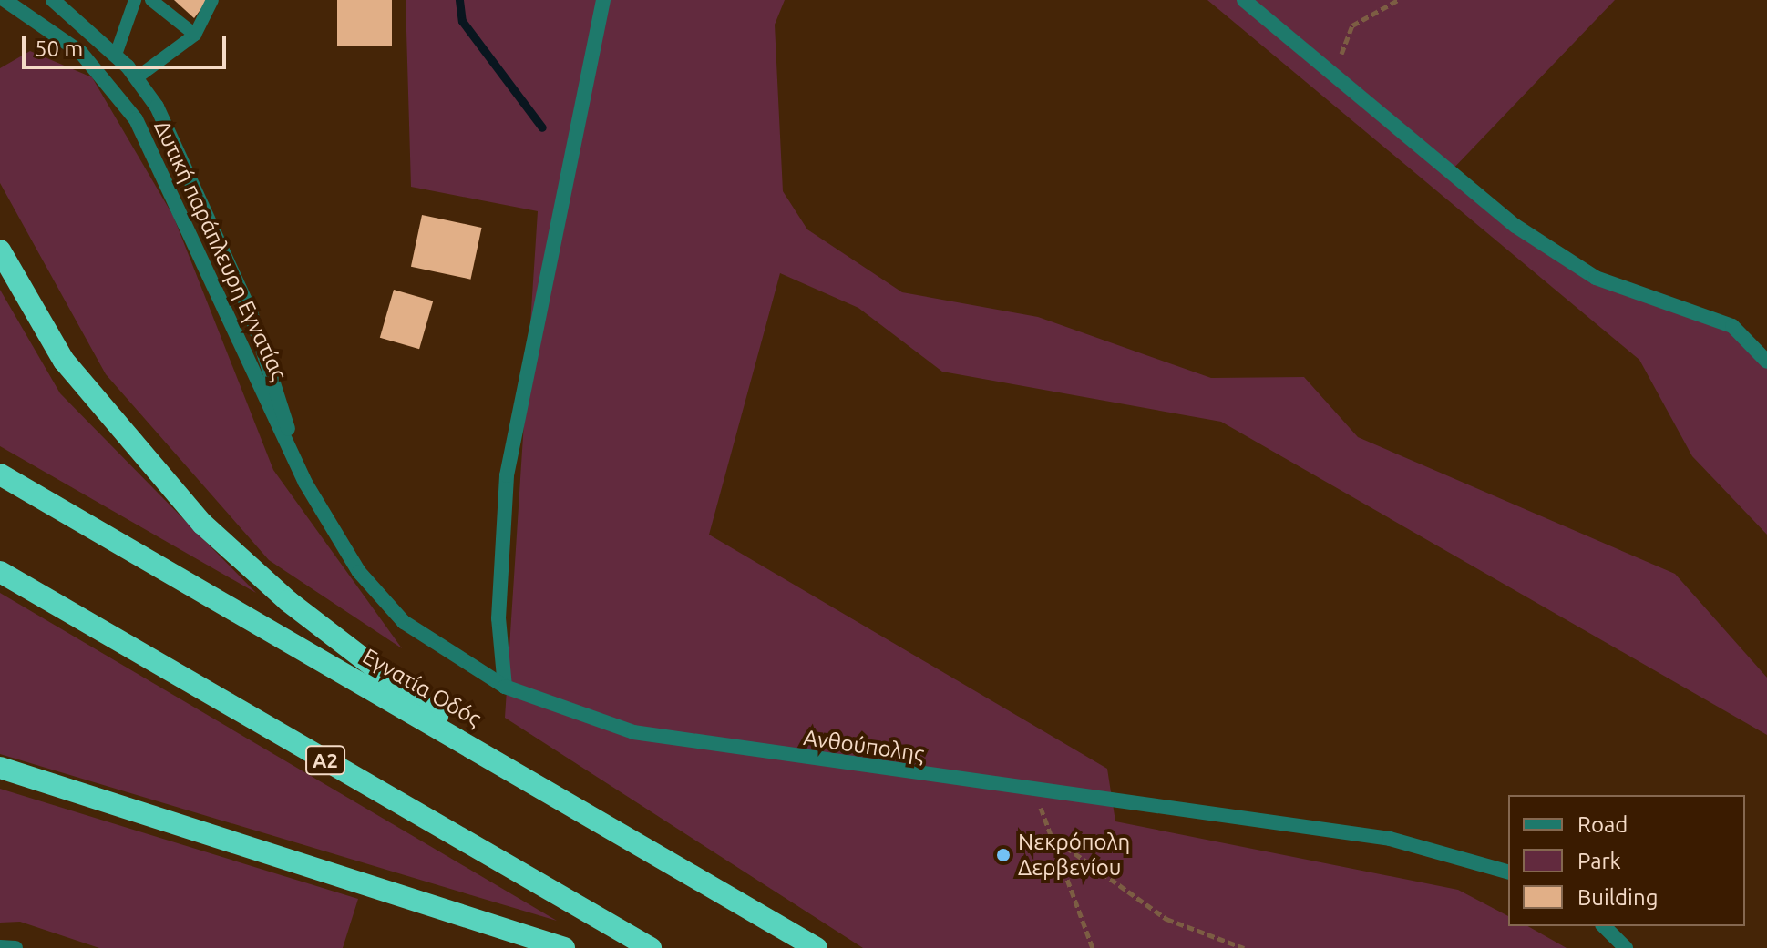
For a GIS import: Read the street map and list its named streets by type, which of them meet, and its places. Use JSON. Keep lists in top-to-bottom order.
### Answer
{
  "streets": {
    "highway": ["Εγνατία Οδός", "Α2"],
    "street": ["Δυτική παράπλευρη Εγνατίας", "Ανθούπολης"]
  },
  "crossings": [
    ["Δυτική παράπλευρη Εγνατίας", "Ανθούπολης"]
  ],
  "places": ["Νεκρόπολη Δερβενίου"],
  "legend": ["Road", "Park", "Building"],
  "scale_bar": "50 m"
}
